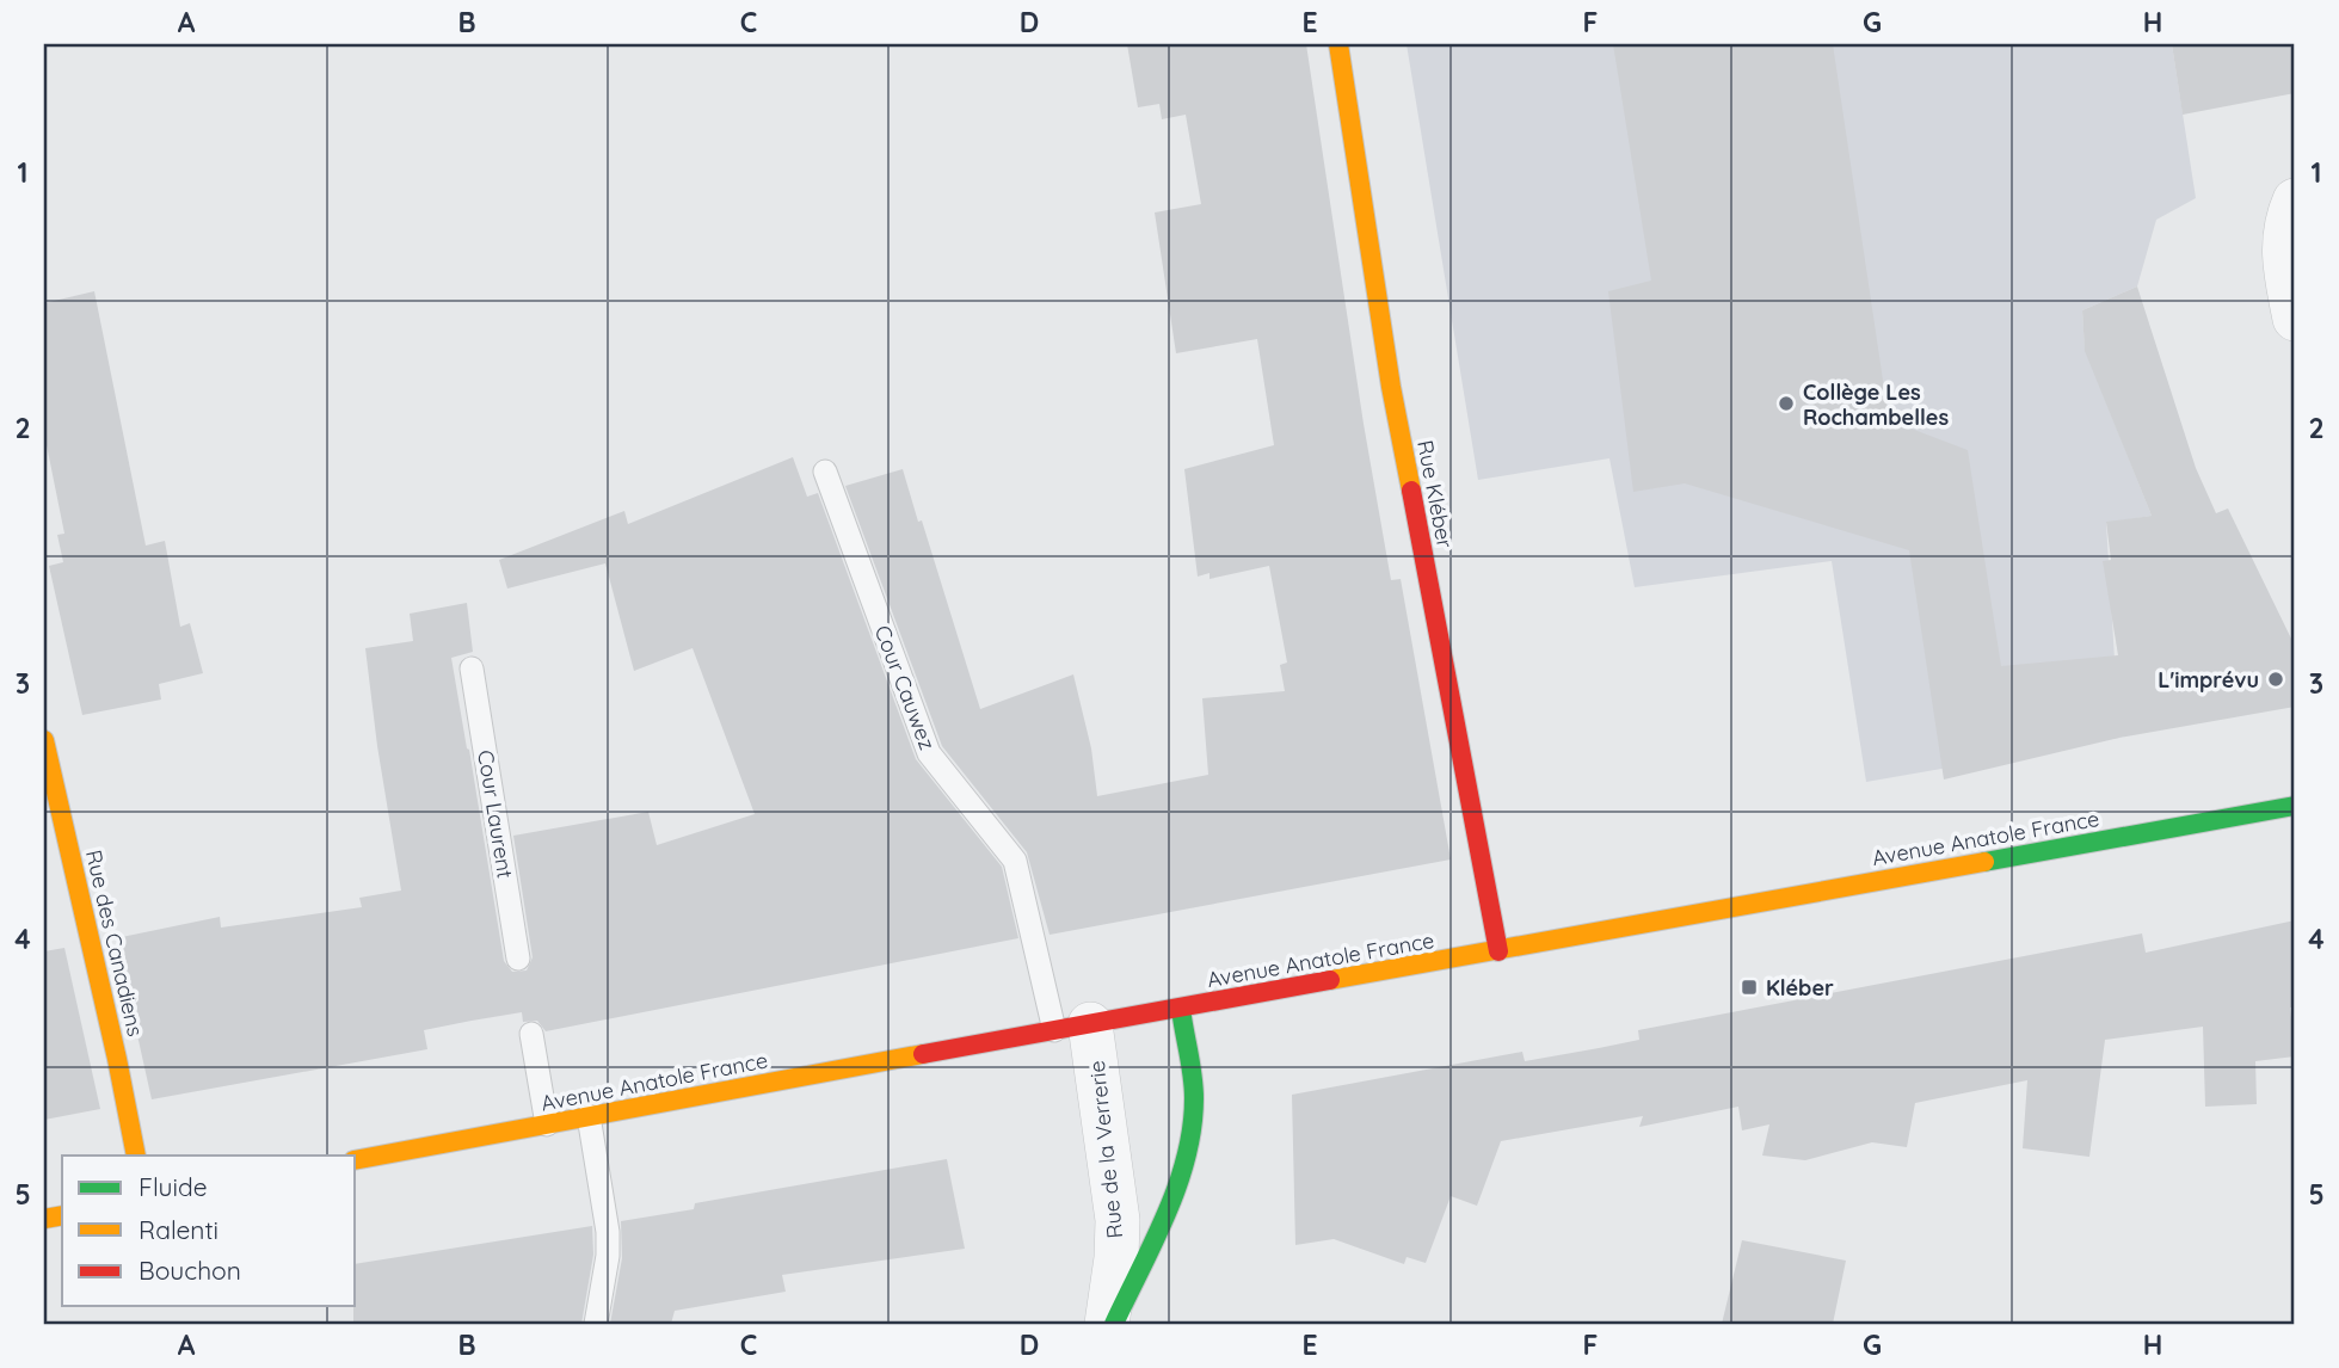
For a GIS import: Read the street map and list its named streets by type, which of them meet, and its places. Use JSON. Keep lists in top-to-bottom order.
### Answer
{
  "streets": {
    "main road": [
      "Rue Kléber",
      "Avenue Anatole France",
      "Rue des Canadiens",
      "Rue de la Verrerie"
    ],
    "lane": ["Cour Cauwez", "Cour Laurent"]
  },
  "crossings": [
    ["Rue Kléber", "Avenue Anatole France"],
    ["Cour Cauwez", "Avenue Anatole France"],
    ["Cour Cauwez", "Rue de la Verrerie"],
    ["Avenue Anatole France", "Rue de la Verrerie"]
  ],
  "places": {
    "other": ["Collège Les Rochambelles", "L'imprévu"],
    "transit": ["Kléber"]
  },
  "legend": ["Fluide", "Ralenti", "Bouchon"],
  "grid": {
    "columns": [
      "A",
      "B",
      "C",
      "D",
      "E",
      "F",
      "G",
      "H"
    ],
    "rows": [
      "1",
      "2",
      "3",
      "4",
      "5"
    ]
  }
}
